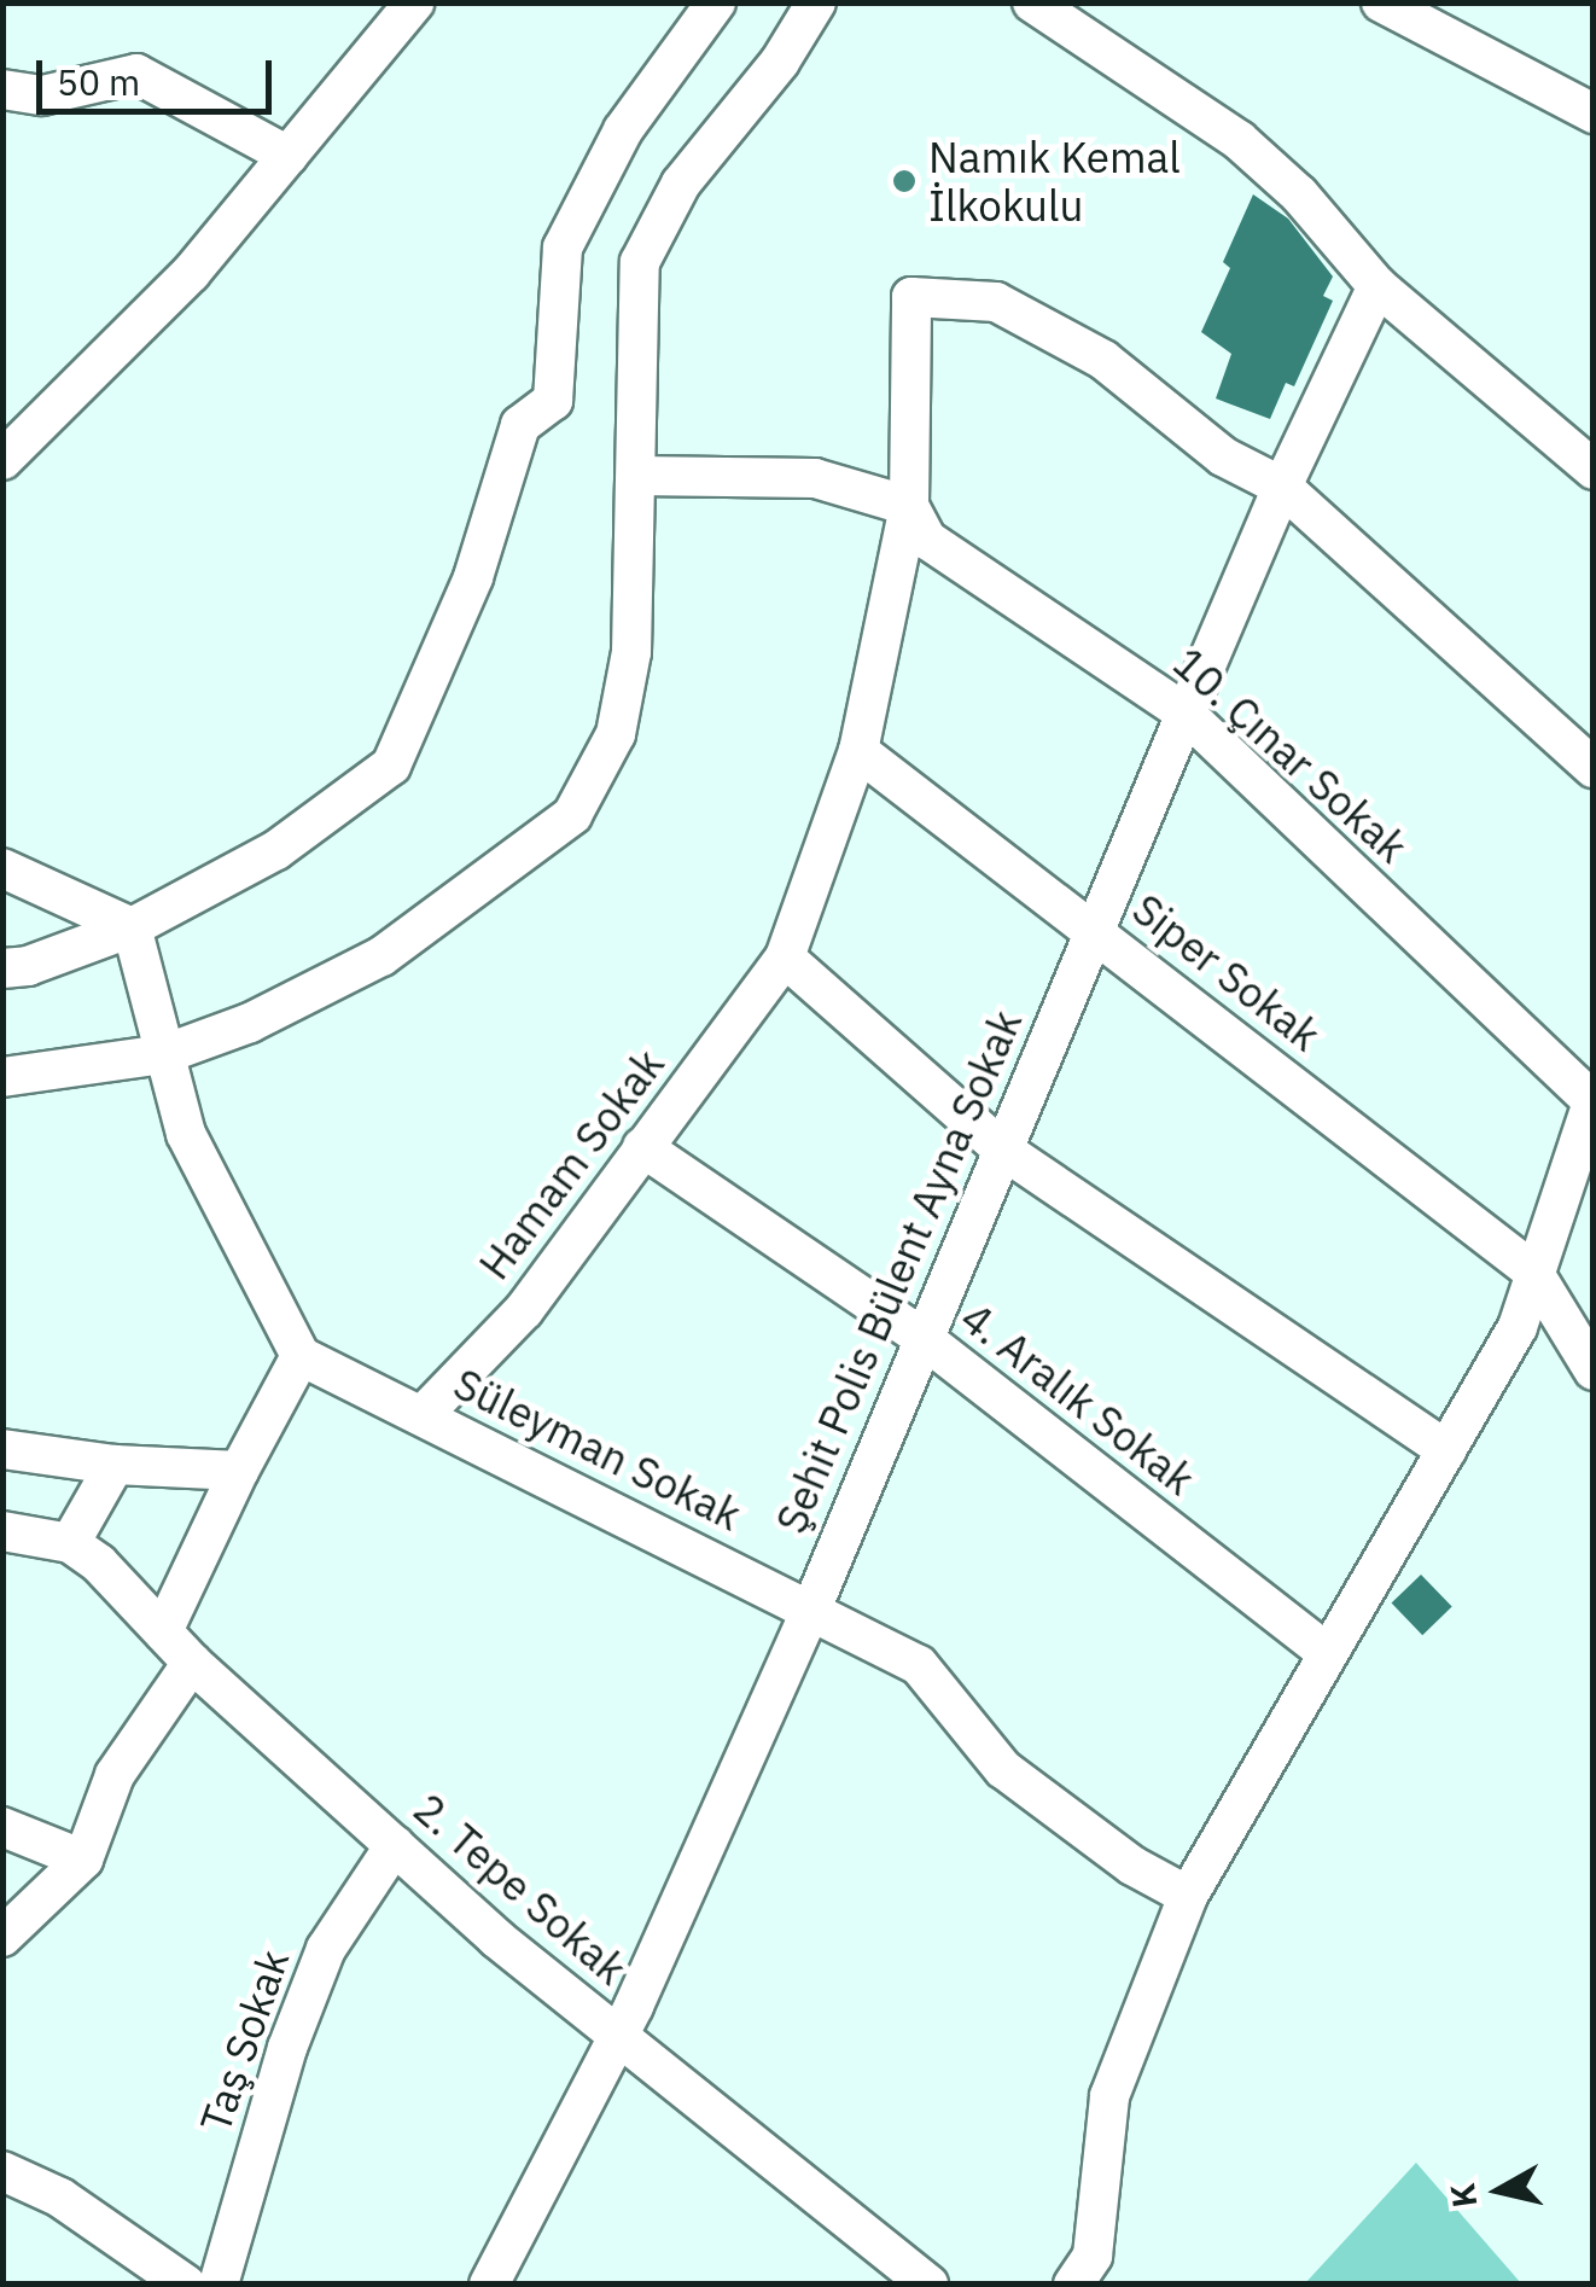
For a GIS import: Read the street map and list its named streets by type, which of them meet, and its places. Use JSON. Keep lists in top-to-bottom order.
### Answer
{
  "streets": {
    "street": [
      "10. Çınar Sokak",
      "Siper Sokak",
      "Hamam Sokak",
      "Şehit Polis Bülent Ayna Sokak",
      "4. Aralık Sokak",
      "Süleyman Sokak",
      "2. Tepe Sokak",
      "Taş Sokak"
    ]
  },
  "crossings": [
    ["10. Çınar Sokak", "Hamam Sokak"],
    ["10. Çınar Sokak", "Şehit Polis Bülent Ayna Sokak"],
    ["Siper Sokak", "Hamam Sokak"],
    ["Siper Sokak", "Şehit Polis Bülent Ayna Sokak"],
    ["Hamam Sokak", "Şehit Polis Bülent Ayna Sokak"],
    ["Hamam Sokak", "4. Aralık Sokak"],
    ["Hamam Sokak", "Süleyman Sokak"],
    ["Şehit Polis Bülent Ayna Sokak", "4. Aralık Sokak"],
    ["Şehit Polis Bülent Ayna Sokak", "Süleyman Sokak"],
    ["Şehit Polis Bülent Ayna Sokak", "2. Tepe Sokak"],
    ["2. Tepe Sokak", "Taş Sokak"]
  ],
  "places": ["Namık Kemal İlkokulu"],
  "scale_bar": "50 m",
  "north": "left"
}
